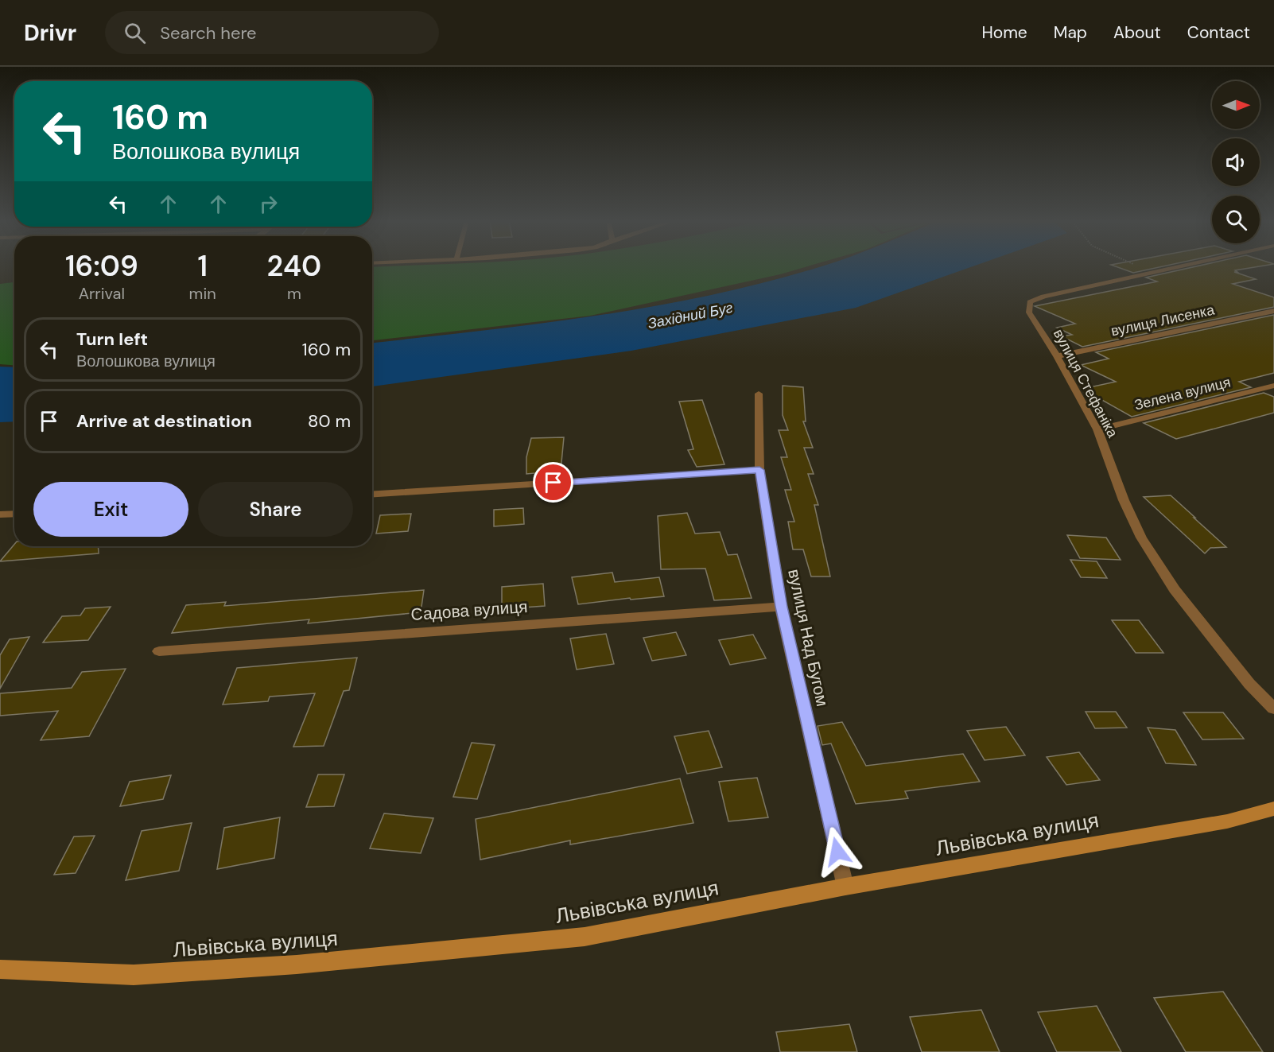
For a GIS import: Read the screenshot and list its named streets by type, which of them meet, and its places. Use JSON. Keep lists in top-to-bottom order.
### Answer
{
  "streets": {
    "street": [
      "вулиця Лисенка",
      "вулиця Стефаніка",
      "Зелена вулиця",
      "Садова вулиця",
      "вулиця Над Бугом",
      "Львівська вулиця"
    ]
  },
  "crossings": [
    ["вулиця Лисенка", "вулиця Стефаніка"],
    ["вулиця Стефаніка", "Зелена вулиця"],
    ["Садова вулиця", "вулиця Над Бугом"],
    ["вулиця Над Бугом", "Львівська вулиця"]
  ],
  "water": ["Західний Буг"],
  "north": "right",
  "page": {
    "header": "Drivr",
    "search": "Search here",
    "nav": [
      "Home",
      "Map",
      "About",
      "Contact"
    ],
    "turn": ["160 m", "Волошкова вулиця"],
    "eta": [
      "16:09",
      "Arrival",
      "1",
      "min",
      "240",
      "m"
    ],
    "list": [
      {
        "name": "Turn left",
        "note": "Волошкова вулиця",
        "value": "160 m"
      },
      {
        "name": "Arrive at destination",
        "value": "80 m"
      }
    ],
    "buttons": ["Exit", "Share"]
  }
}
